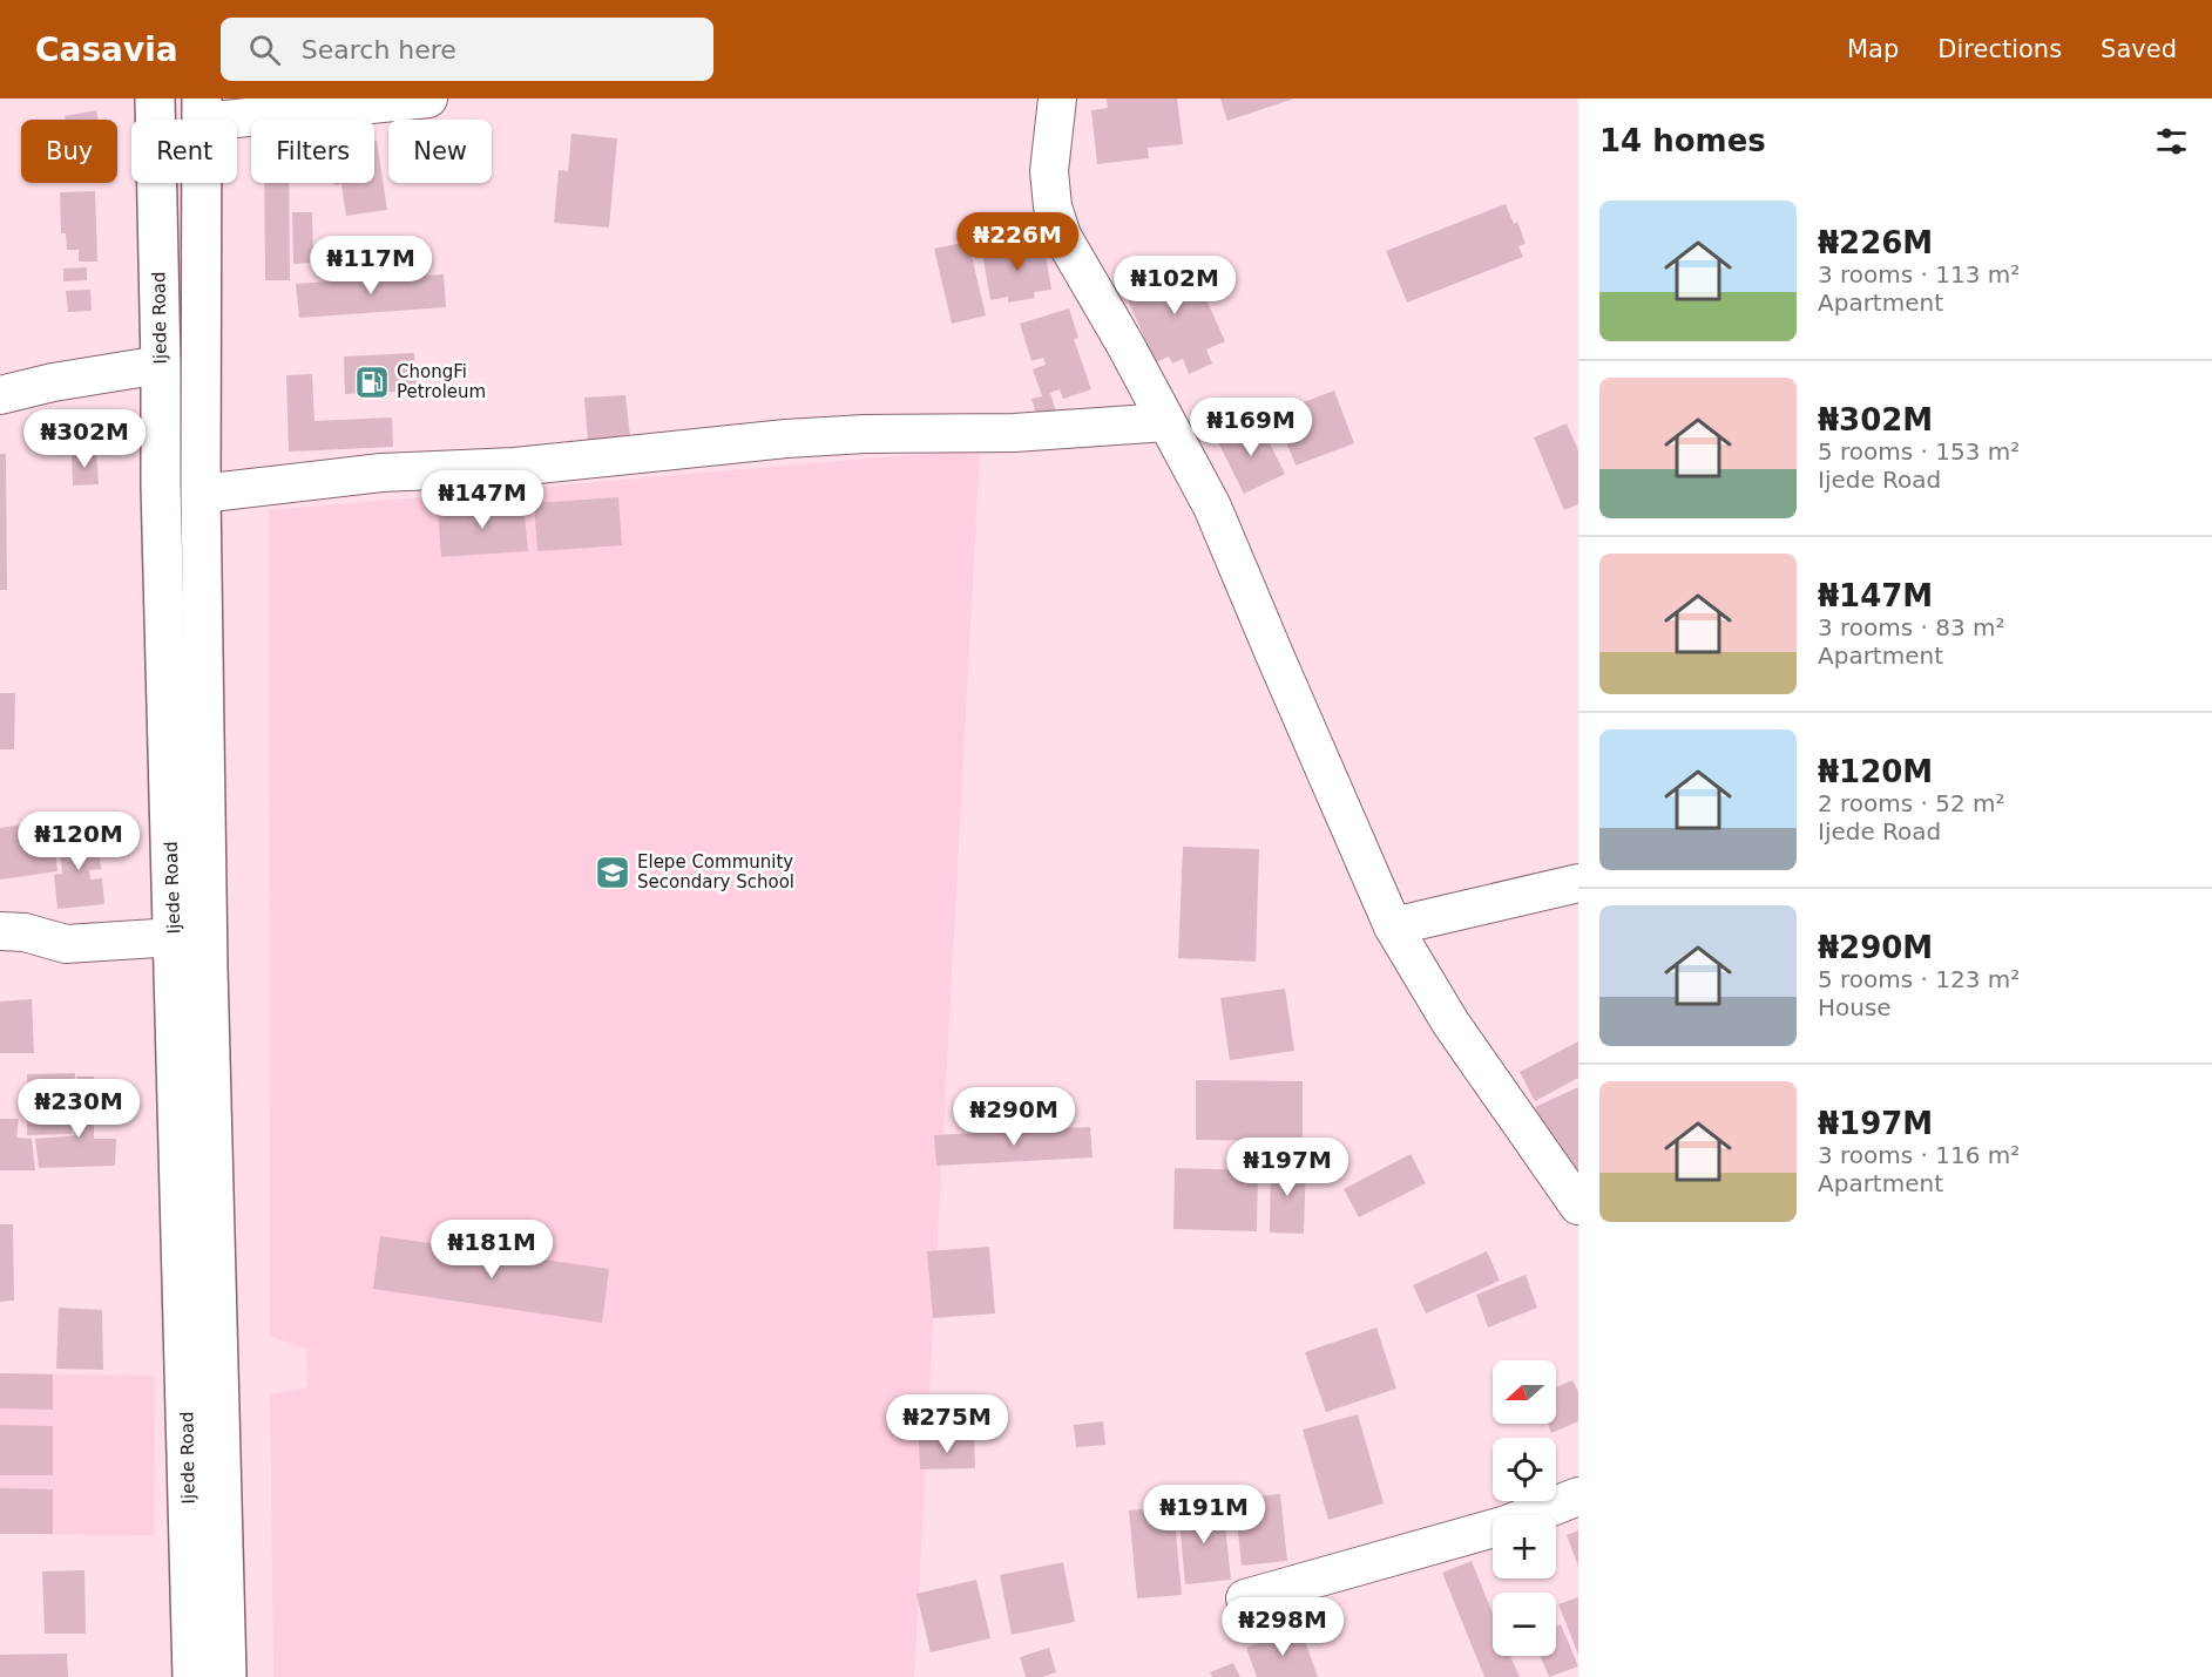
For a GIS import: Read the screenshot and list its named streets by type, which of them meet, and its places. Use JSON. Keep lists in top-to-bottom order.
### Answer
{
  "streets": {
    "main road": ["Ijede Road"]
  },
  "places": {
    "fuel station": ["ChongFi Petroleum"],
    "school or university": ["Elepe Community Secondary School"]
  },
  "north": "left",
  "page": {
    "header": "Casavia",
    "search": "Search here",
    "nav": ["Map", "Directions", "Saved"],
    "heading": "14 homes",
    "chip": [
      "Buy",
      "Rent",
      "Filters",
      "New"
    ],
    "list": [
      {
        "name": "₦226M",
        "note": "3 rooms · 113 m² · Apartment"
      },
      {
        "name": "₦302M",
        "note": "5 rooms · 153 m² · Ijede Road"
      },
      {
        "name": "₦147M",
        "note": "3 rooms · 83 m² · Apartment"
      },
      {
        "name": "₦120M",
        "note": "2 rooms · 52 m² · Ijede Road"
      },
      {
        "name": "₦290M",
        "note": "5 rooms · 123 m² · House"
      },
      {
        "name": "₦197M",
        "note": "3 rooms · 116 m² · Apartment"
      }
    ],
    "price": [
      "₦226M",
      "₦117M",
      "₦102M",
      "₦169M",
      "₦302M",
      "₦147M",
      "₦120M",
      "₦230M",
      "₦290M",
      "₦197M",
      "₦181M",
      "₦275M",
      "₦191M",
      "₦298M"
    ],
    "map_buttons": ["+", "−"]
  }
}
